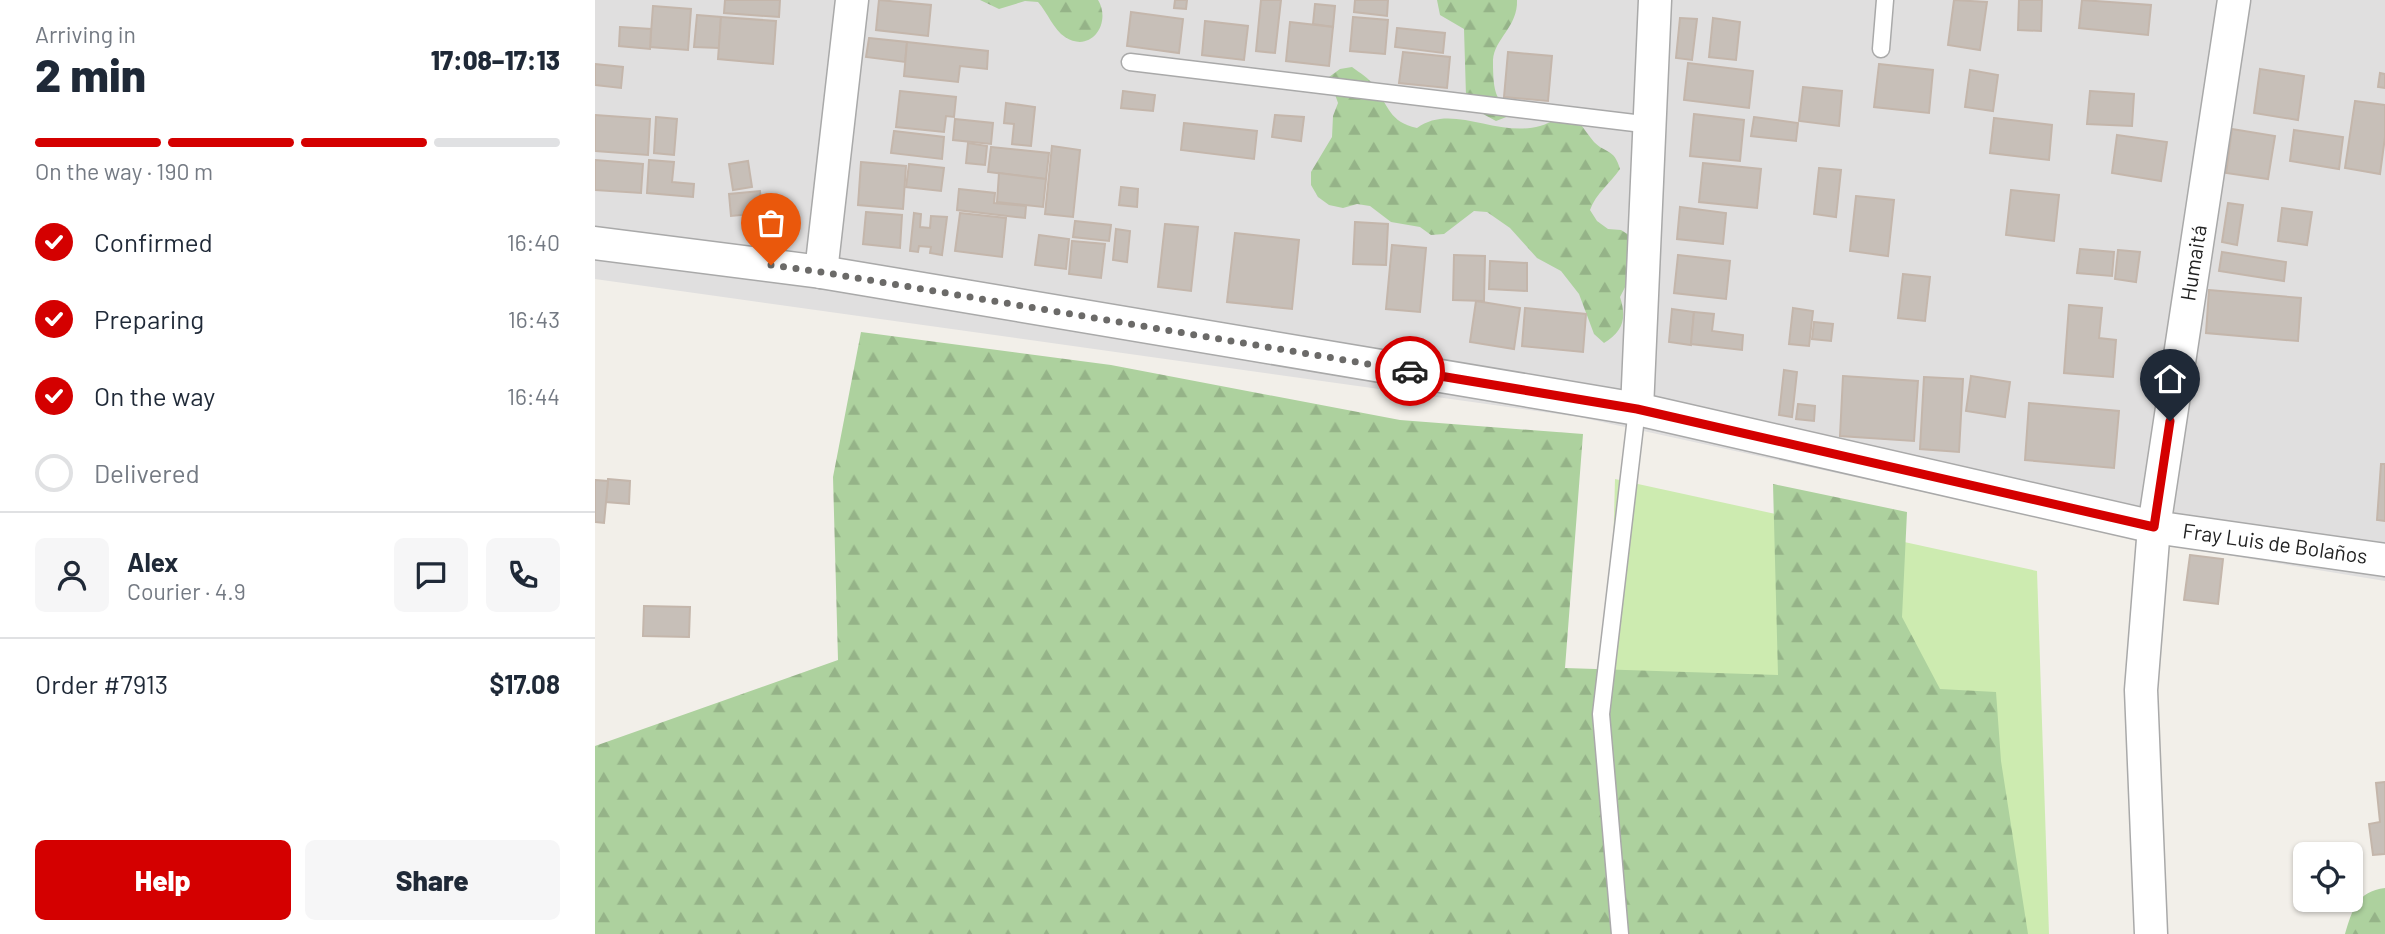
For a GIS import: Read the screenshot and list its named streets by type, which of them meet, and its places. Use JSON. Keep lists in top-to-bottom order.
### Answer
{
  "streets": {
    "street": ["Humaitá", "Fray Luis de Bolaños"]
  },
  "crossings": [
    ["Humaitá", "Fray Luis de Bolaños"]
  ],
  "page": {
    "heading": ["2 min", "Arriving in", "17:08–17:13"],
    "panel": [
      "Alex",
      "Courier · 4.9",
      "Order #7913",
      "$17.08"
    ],
    "bar": "On the way · 190 m",
    "list": [
      ["Confirmed", "16:40"],
      ["Preparing", "16:43"],
      ["On the way", "16:44"],
      "Delivered"
    ],
    "buttons": ["Help", "Share"]
  }
}
